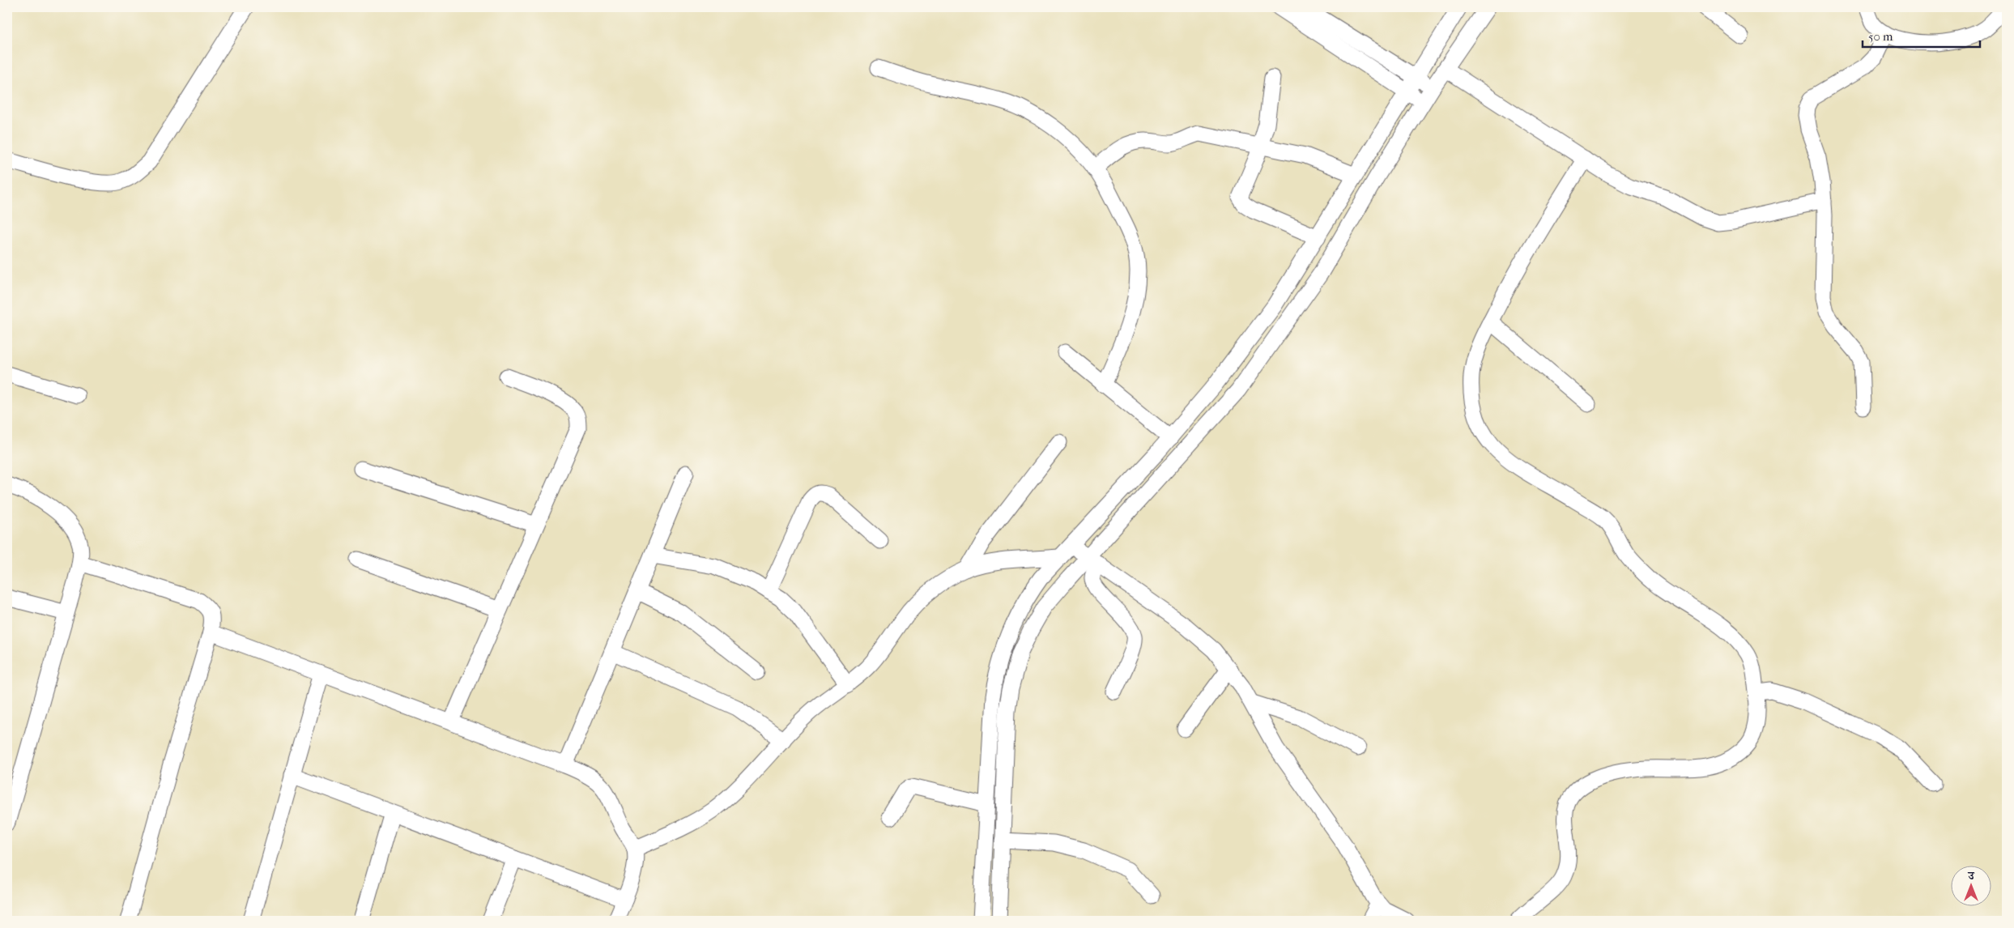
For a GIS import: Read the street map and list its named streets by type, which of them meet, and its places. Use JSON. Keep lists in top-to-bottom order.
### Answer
{
  "scale_bar": "50 m",
  "north": "top"
}
